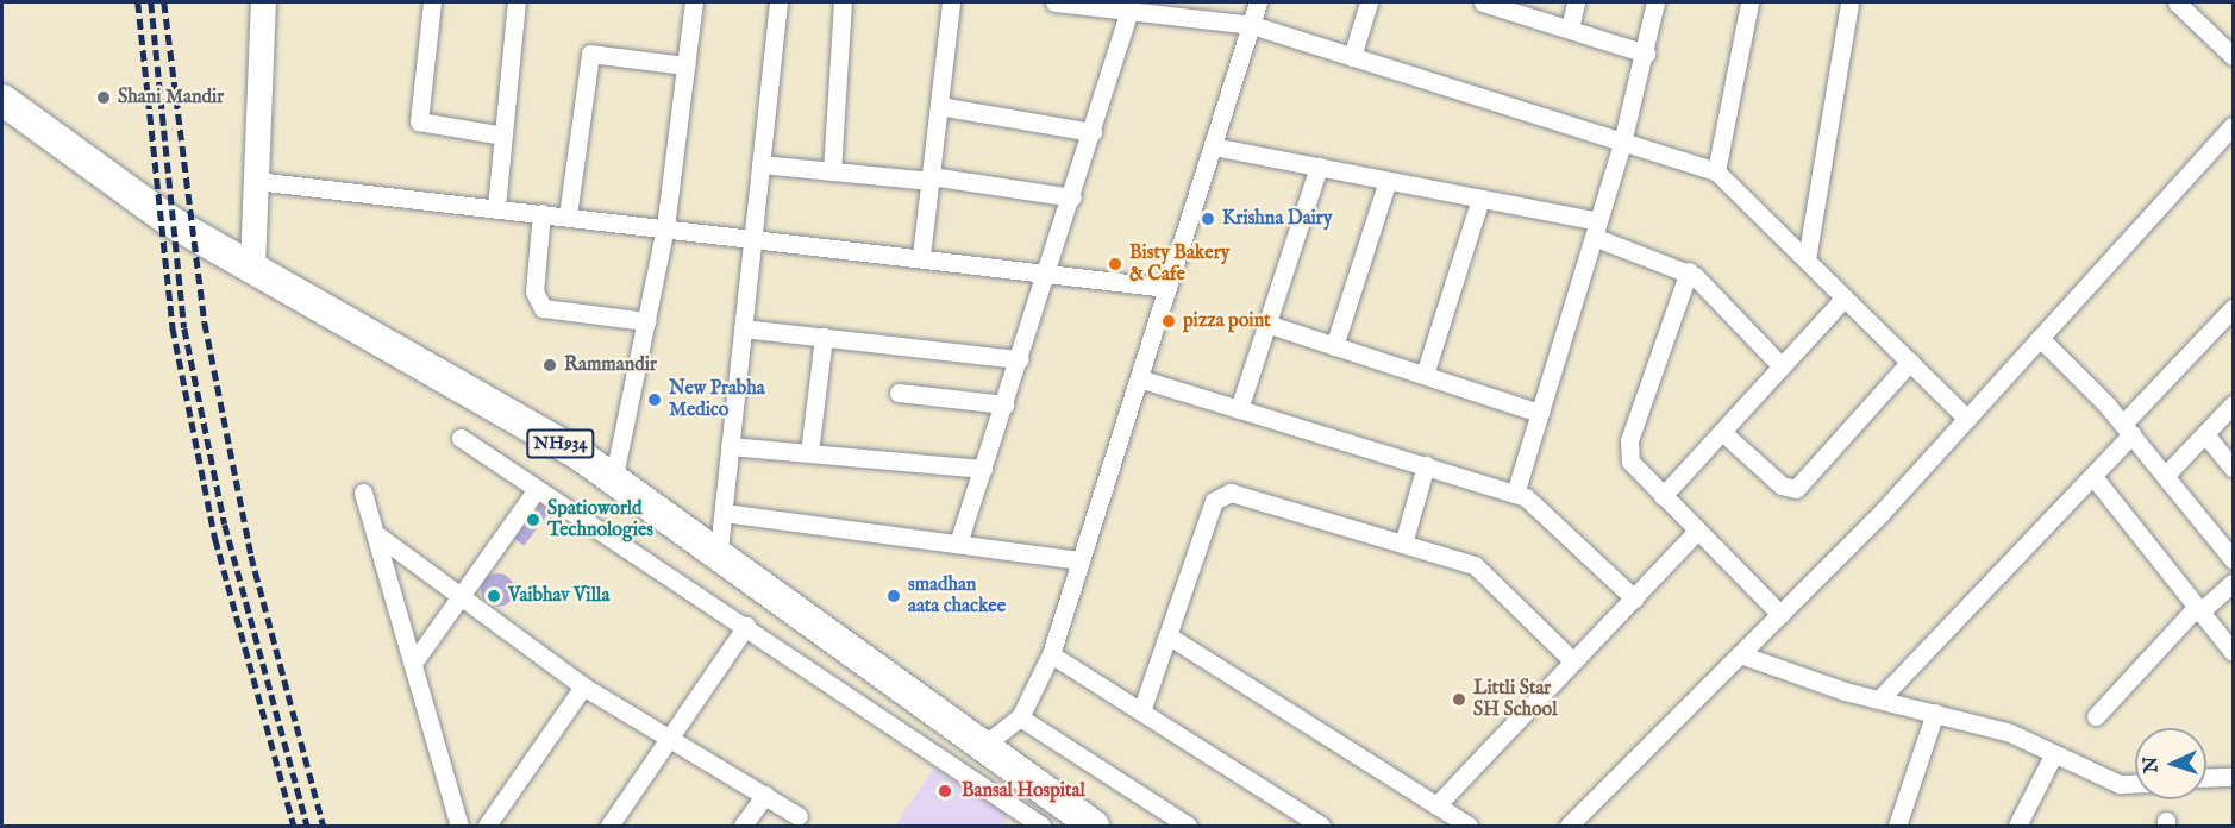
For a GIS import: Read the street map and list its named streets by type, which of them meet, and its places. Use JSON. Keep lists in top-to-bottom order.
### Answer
{
  "streets": {
    "highway": ["NH934"]
  },
  "places": [
    "Shani Mandir",
    "Krishna Dairy",
    "Bisty Bakery & Cafe",
    "pizza point",
    "Rammandir",
    "New Prabha Medico",
    "Spatioworld Technologies",
    "Vaibhav Villa",
    "smadhan aata chackee",
    "Littli Star SH School",
    "Bansal Hospital"
  ],
  "north": "left"
}
